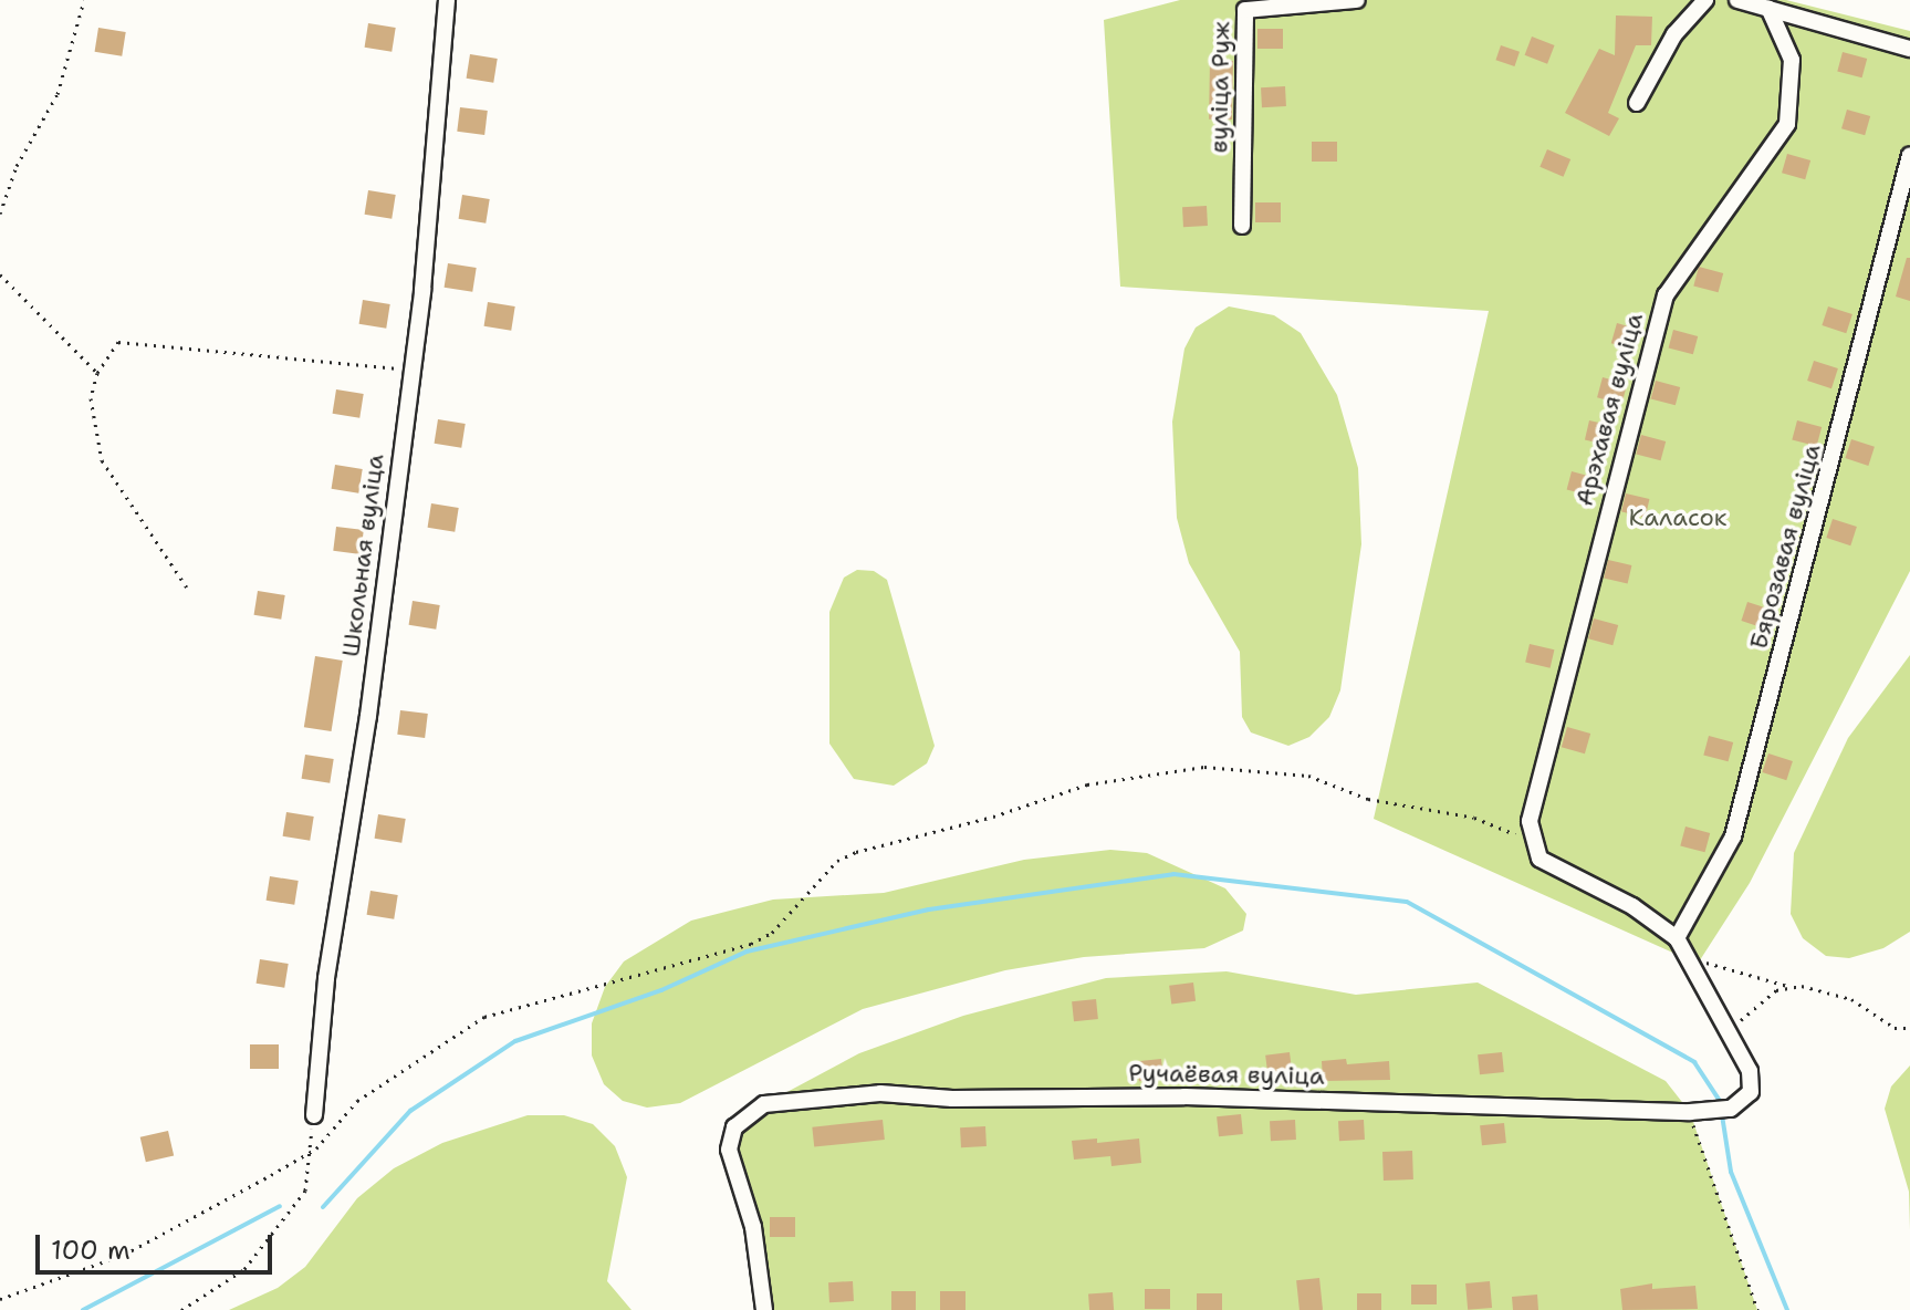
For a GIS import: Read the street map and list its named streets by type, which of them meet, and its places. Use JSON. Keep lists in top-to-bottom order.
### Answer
{
  "streets": {
    "street": [
      "вуліца Руж",
      "Арэхавая вуліца",
      "Бярозавая вуліца",
      "Школьная вуліца",
      "Ручаёвая вуліца"
    ]
  },
  "crossings": [
    ["Арэхавая вуліца", "Бярозавая вуліца"]
  ],
  "parks": ["Каласок"],
  "scale_bar": "100 m"
}
